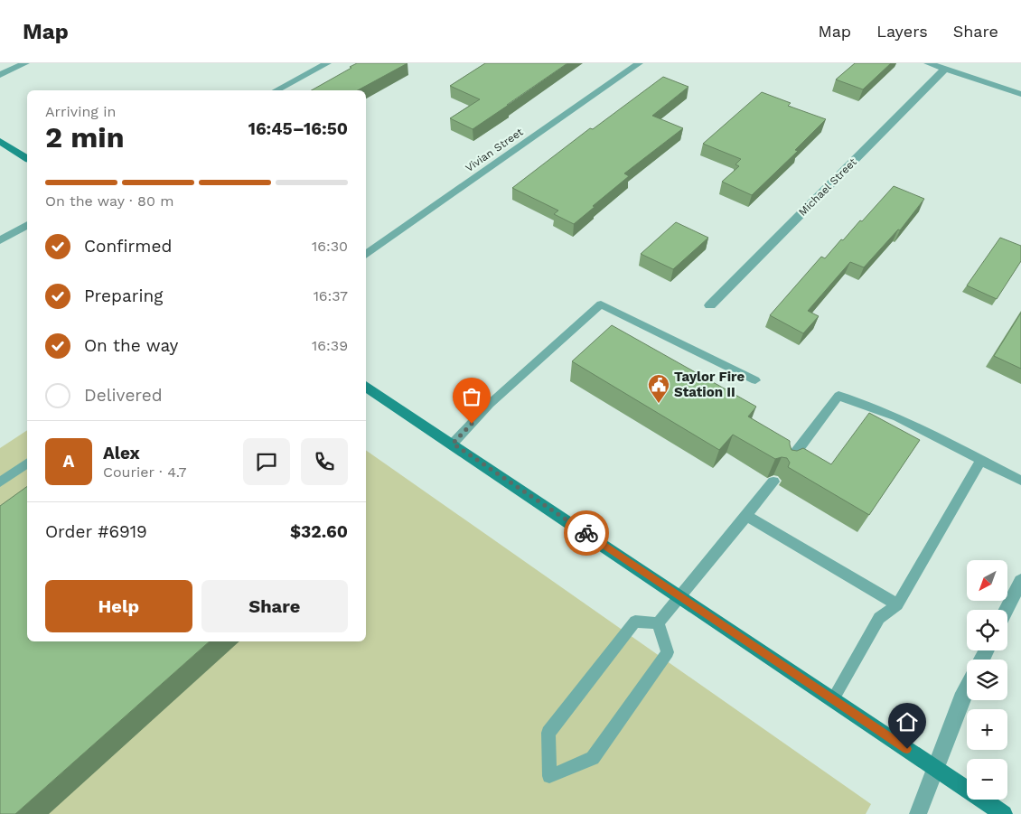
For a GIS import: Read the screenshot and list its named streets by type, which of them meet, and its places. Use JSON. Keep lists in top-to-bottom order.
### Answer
{
  "streets": {
    "street": ["Vivian Street", "Michael Street"]
  },
  "places": {
    "public building": ["Taylor Fire Station II"]
  },
  "north": "bottom left",
  "page": {
    "header": "Map",
    "nav": ["Map", "Layers", "Share"],
    "heading": ["2 min", "Arriving in", "16:45–16:50"],
    "panel": [
      "Alex",
      "Courier · 4.7",
      "Order #6919",
      "$32.60"
    ],
    "bar": "On the way · 80 m",
    "list": [
      ["Confirmed", "16:30"],
      ["Preparing", "16:37"],
      ["On the way", "16:39"],
      "Delivered"
    ],
    "round": "A",
    "map_buttons": ["+", "−"],
    "buttons": ["Help", "Share"]
  }
}
